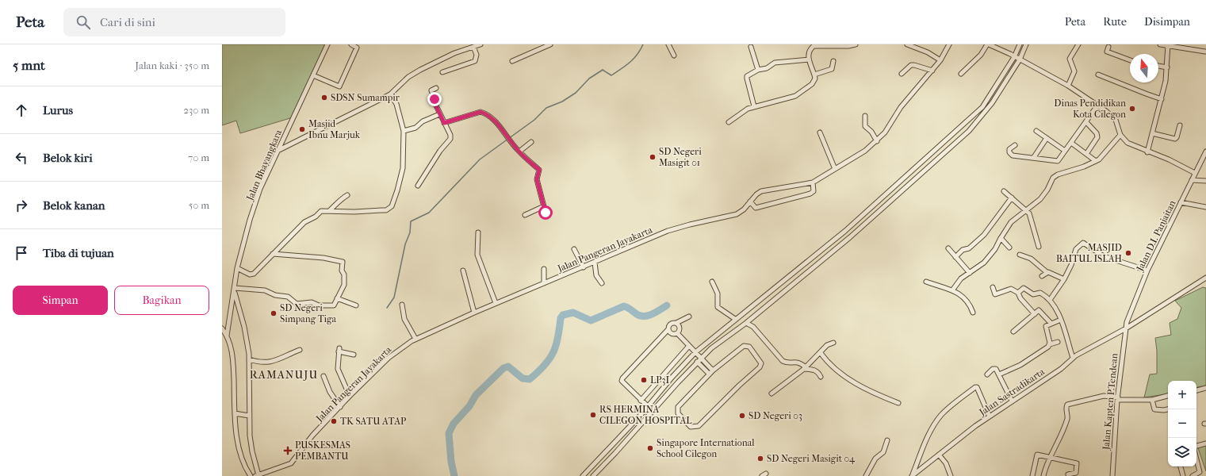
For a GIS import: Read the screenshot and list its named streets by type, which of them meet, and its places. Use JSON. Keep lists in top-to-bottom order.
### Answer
{
  "streets": {
    "street": [
      "Jalan Bhayangkara",
      "Jalan D.I. Panjaitan",
      "Jalan Pangeran Jayakarta",
      "Jalan Sastradikarta",
      "Jalan Kapten P.Tendean"
    ]
  },
  "crossings": [
    ["Jalan Bhayangkara", "Jalan Pangeran Jayakarta"],
    ["Jalan D.I. Panjaitan", "Jalan Sastradikarta"],
    ["Jalan D.I. Panjaitan", "Jalan Kapten P.Tendean"],
    ["Jalan Sastradikarta", "Jalan Kapten P.Tendean"]
  ],
  "districts": ["RAMANUJU"],
  "places": {
    "other": [
      "SDSN Sumampir",
      "Dinas Pendidikan Kota Cilegon",
      "Masjid Ibnu Marjuk",
      "SD Negeri Masigit 01",
      "MASJID BAITUL ISLAH",
      "SD Negeri Simpang Tiga",
      "LP3I",
      "RS HERMINA CILEGON HOSPITAL",
      "SD Negeri 03",
      "TK SATU ATAP",
      "Singapore International School Cilegon",
      "SD Negeri Masigit 04"
    ],
    "health": ["PUSKESMAS PEMBANTU"]
  },
  "north": "top",
  "page": {
    "header": "Peta",
    "search": "Cari di sini",
    "nav": ["Peta", "Rute", "Disimpan"],
    "heading": ["5 mnt", "Jalan kaki · 350 m"],
    "list": [
      ["Lurus", "230 m"],
      ["Belok kiri", "70 m"],
      ["Belok kanan", "50 m"],
      "Tiba di tujuan"
    ],
    "buttons": ["Simpan", "Bagikan"],
    "map_buttons": ["+", "−"]
  }
}
